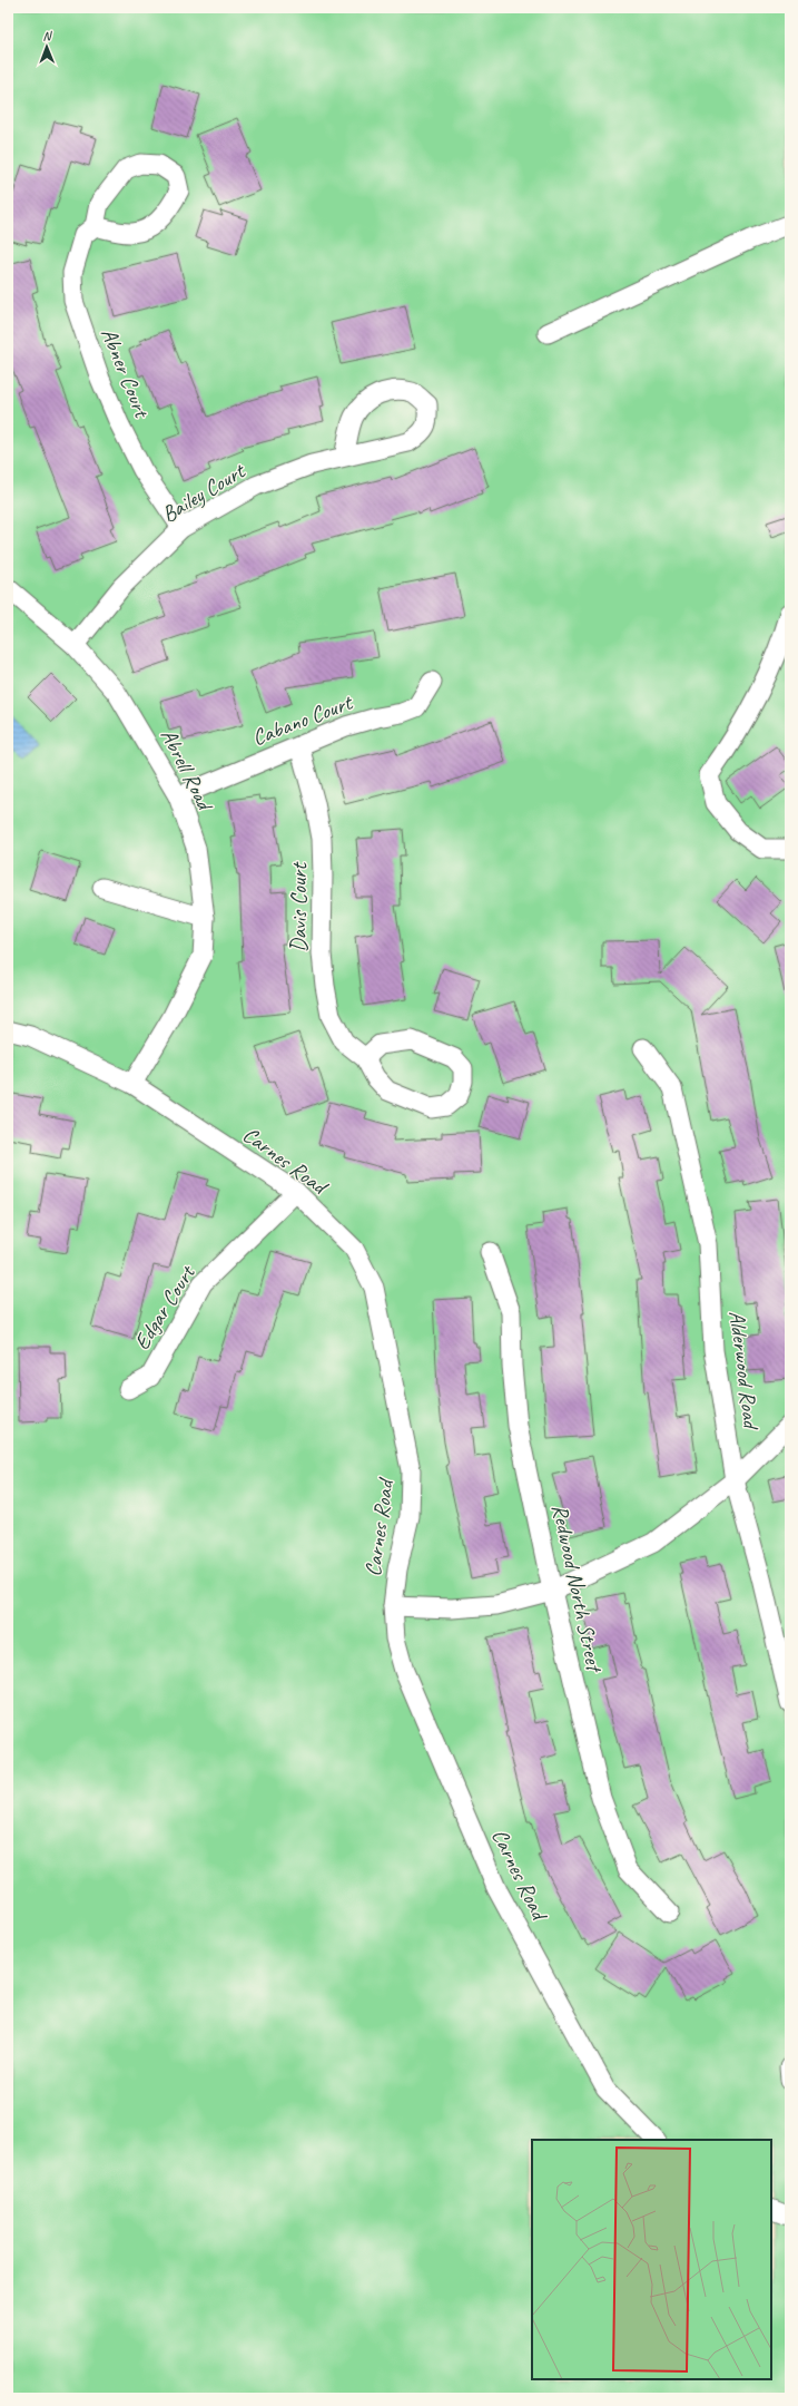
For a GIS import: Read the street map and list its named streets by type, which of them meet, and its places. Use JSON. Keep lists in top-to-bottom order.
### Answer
{
  "streets": {
    "street": [
      "Abner Court",
      "Bailey Court",
      "Cabano Court",
      "Abrell Road",
      "Davis Court",
      "Carnes Road",
      "Edgar Court",
      "Alderwood Road",
      "Redwood North Street"
    ]
  },
  "crossings": [
    ["Abner Court", "Bailey Court"],
    ["Bailey Court", "Abrell Road"],
    ["Cabano Court", "Abrell Road"],
    ["Cabano Court", "Davis Court"],
    ["Abrell Road", "Carnes Road"],
    ["Carnes Road", "Edgar Court"]
  ],
  "north": "top"
}
